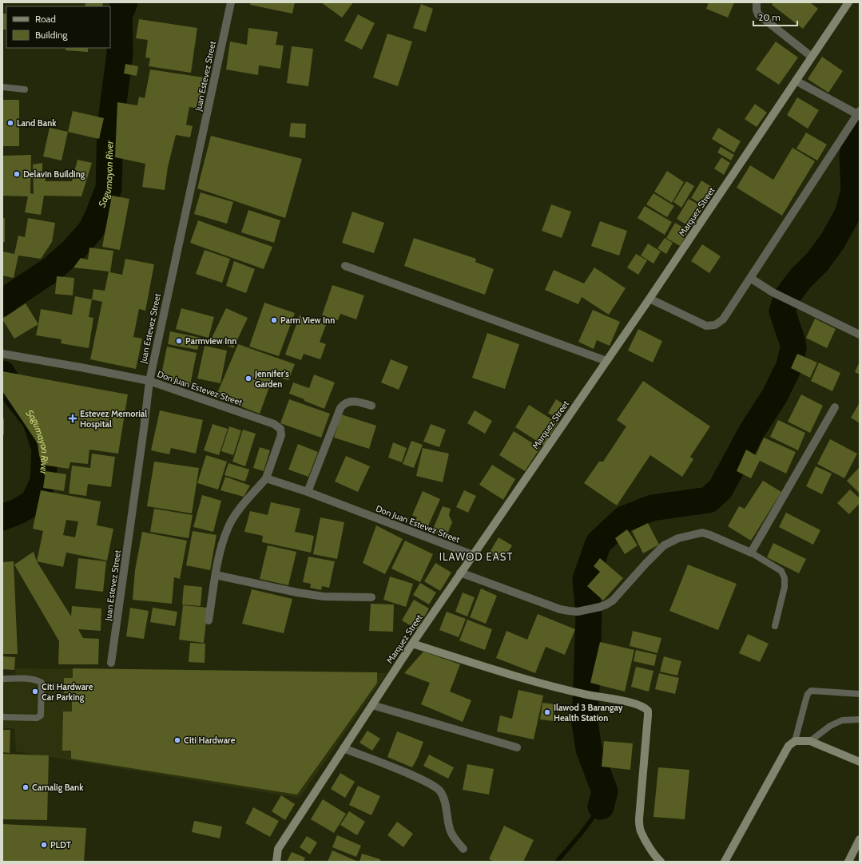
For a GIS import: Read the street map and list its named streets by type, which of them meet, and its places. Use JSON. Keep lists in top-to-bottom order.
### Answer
{
  "streets": {
    "street": ["Juan Estevez Street", "Marquez Street", "Don Juan Estevez Street"]
  },
  "crossings": [
    ["Juan Estevez Street", "Don Juan Estevez Street"],
    ["Marquez Street", "Don Juan Estevez Street"]
  ],
  "districts": ["ILAWOD EAST"],
  "water": ["Sagumayon River"],
  "places": {
    "other": [
      "Land Bank",
      "Delavin Building",
      "Parm View Inn",
      "Parmview Inn",
      "Jennifer's Garden",
      "Citi Hardware Car Parking",
      "Ilawod 3 Barangay Health Station",
      "Citi Hardware",
      "Camalig Bank",
      "PLDT"
    ],
    "health": ["Estevez Memorial Hospital"]
  },
  "legend": ["Road", "Building"],
  "scale_bar": "20 m"
}
